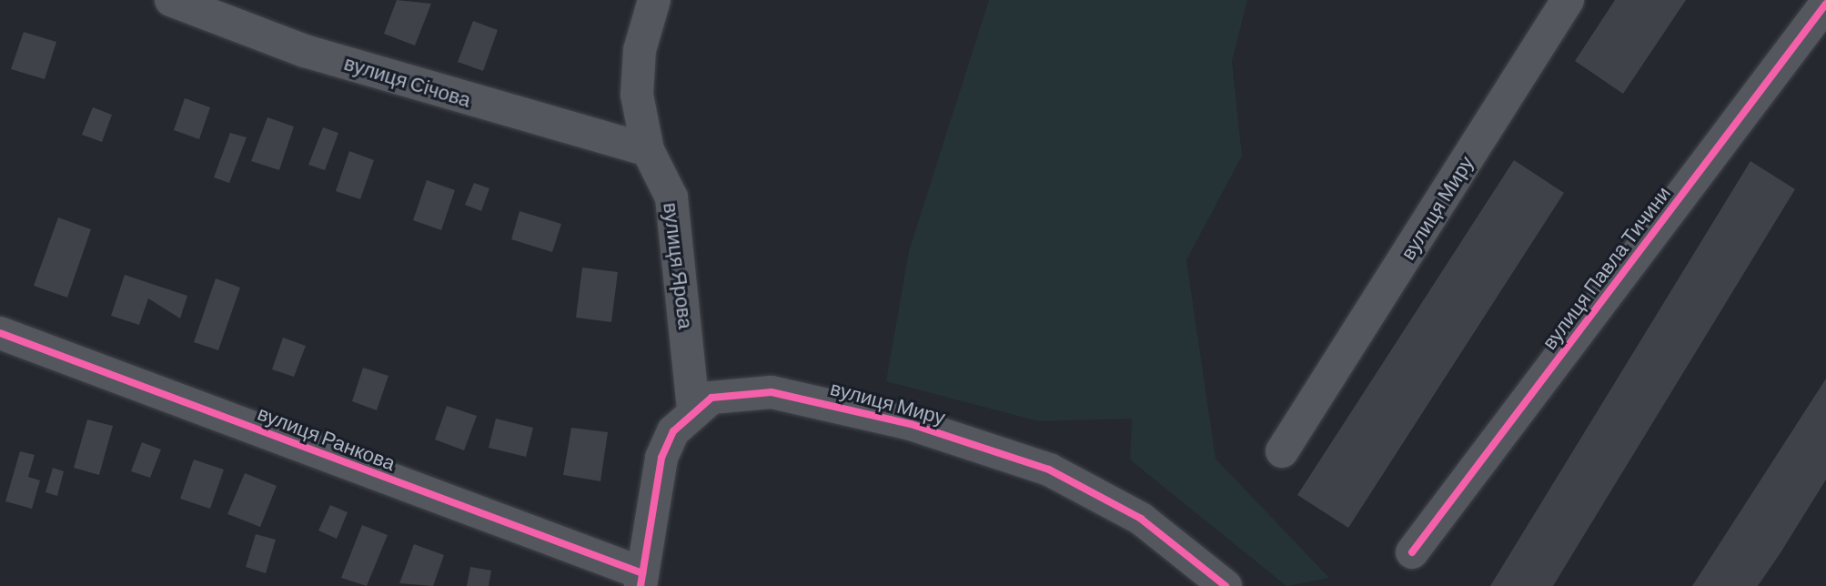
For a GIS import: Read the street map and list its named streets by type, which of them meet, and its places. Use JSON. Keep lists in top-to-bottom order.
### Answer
{
  "streets": {
    "street": [
      "вулиця Січова",
      "вулиця Миру",
      "вулиця Ярова",
      "вулиця Павла Тичини",
      "вулиця Ранкова"
    ]
  },
  "crossings": [
    ["вулиця Січова", "вулиця Ярова"],
    ["вулиця Миру", "вулиця Ярова"]
  ]
}
